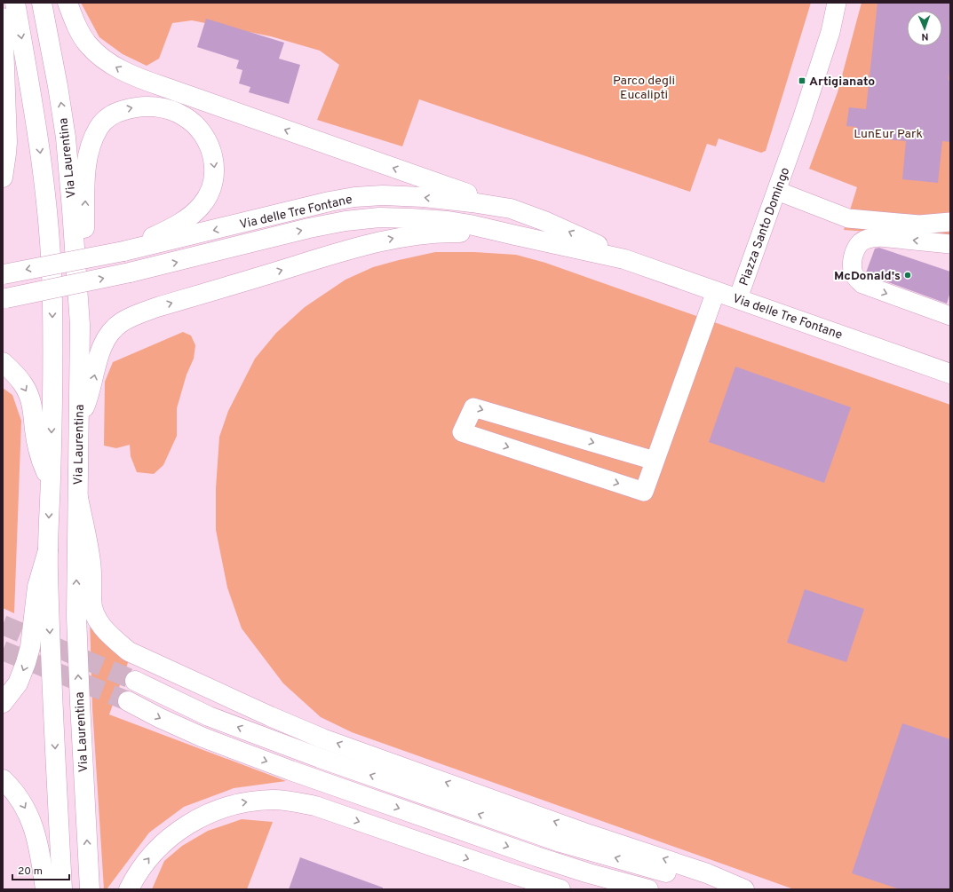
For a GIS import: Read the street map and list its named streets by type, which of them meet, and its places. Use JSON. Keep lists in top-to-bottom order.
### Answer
{
  "streets": {
    "main road": ["Via Laurentina", "Via delle Tre Fontane"],
    "street": ["Piazza Santo Domingo"]
  },
  "crossings": [
    ["Via delle Tre Fontane", "Piazza Santo Domingo"]
  ],
  "parks": ["Parco degli Eucalipti", "LunEur Park"],
  "places": {
    "transit": ["Artigianato"],
    "other": ["McDonald's"]
  },
  "scale_bar": "20 m",
  "north": "bottom"
}
